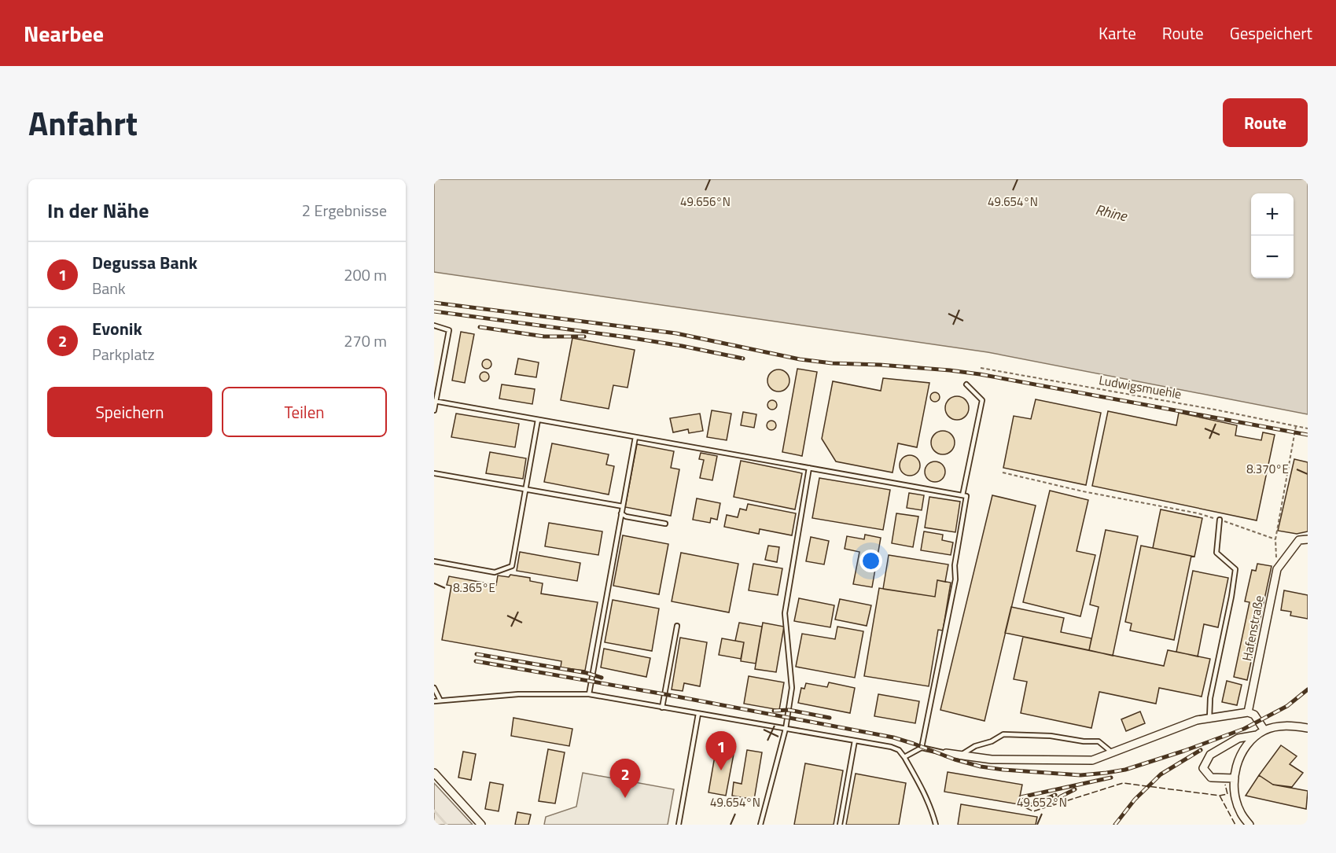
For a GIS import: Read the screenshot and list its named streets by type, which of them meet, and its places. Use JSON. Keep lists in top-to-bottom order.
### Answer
{
  "streets": {
    "street": ["Hafenstraße"],
    "path": ["Ludwigsmuehle"]
  },
  "water": ["Rhine"],
  "page": {
    "header": "Nearbee",
    "nav": ["Karte", "Route", "Gespeichert"],
    "title": "Anfahrt",
    "buttons": [
      "Route",
      ["Speichern", "Teilen"]
    ],
    "heading": ["In der Nähe", "2 Ergebnisse"],
    "map_buttons": ["+", "−"],
    "list": [
      {
        "mark": "1",
        "name": "Degussa Bank",
        "note": "Bank",
        "value": "200 m"
      },
      {
        "mark": "2",
        "name": "Evonik",
        "note": "Parkplatz",
        "value": "270 m"
      }
    ],
    "pins": ["1", "2"]
  },
  "coordinates": [
    "49.656°N",
    "49.654°N",
    "8.370°E",
    "8.365°E",
    "49.652°N"
  ]
}
